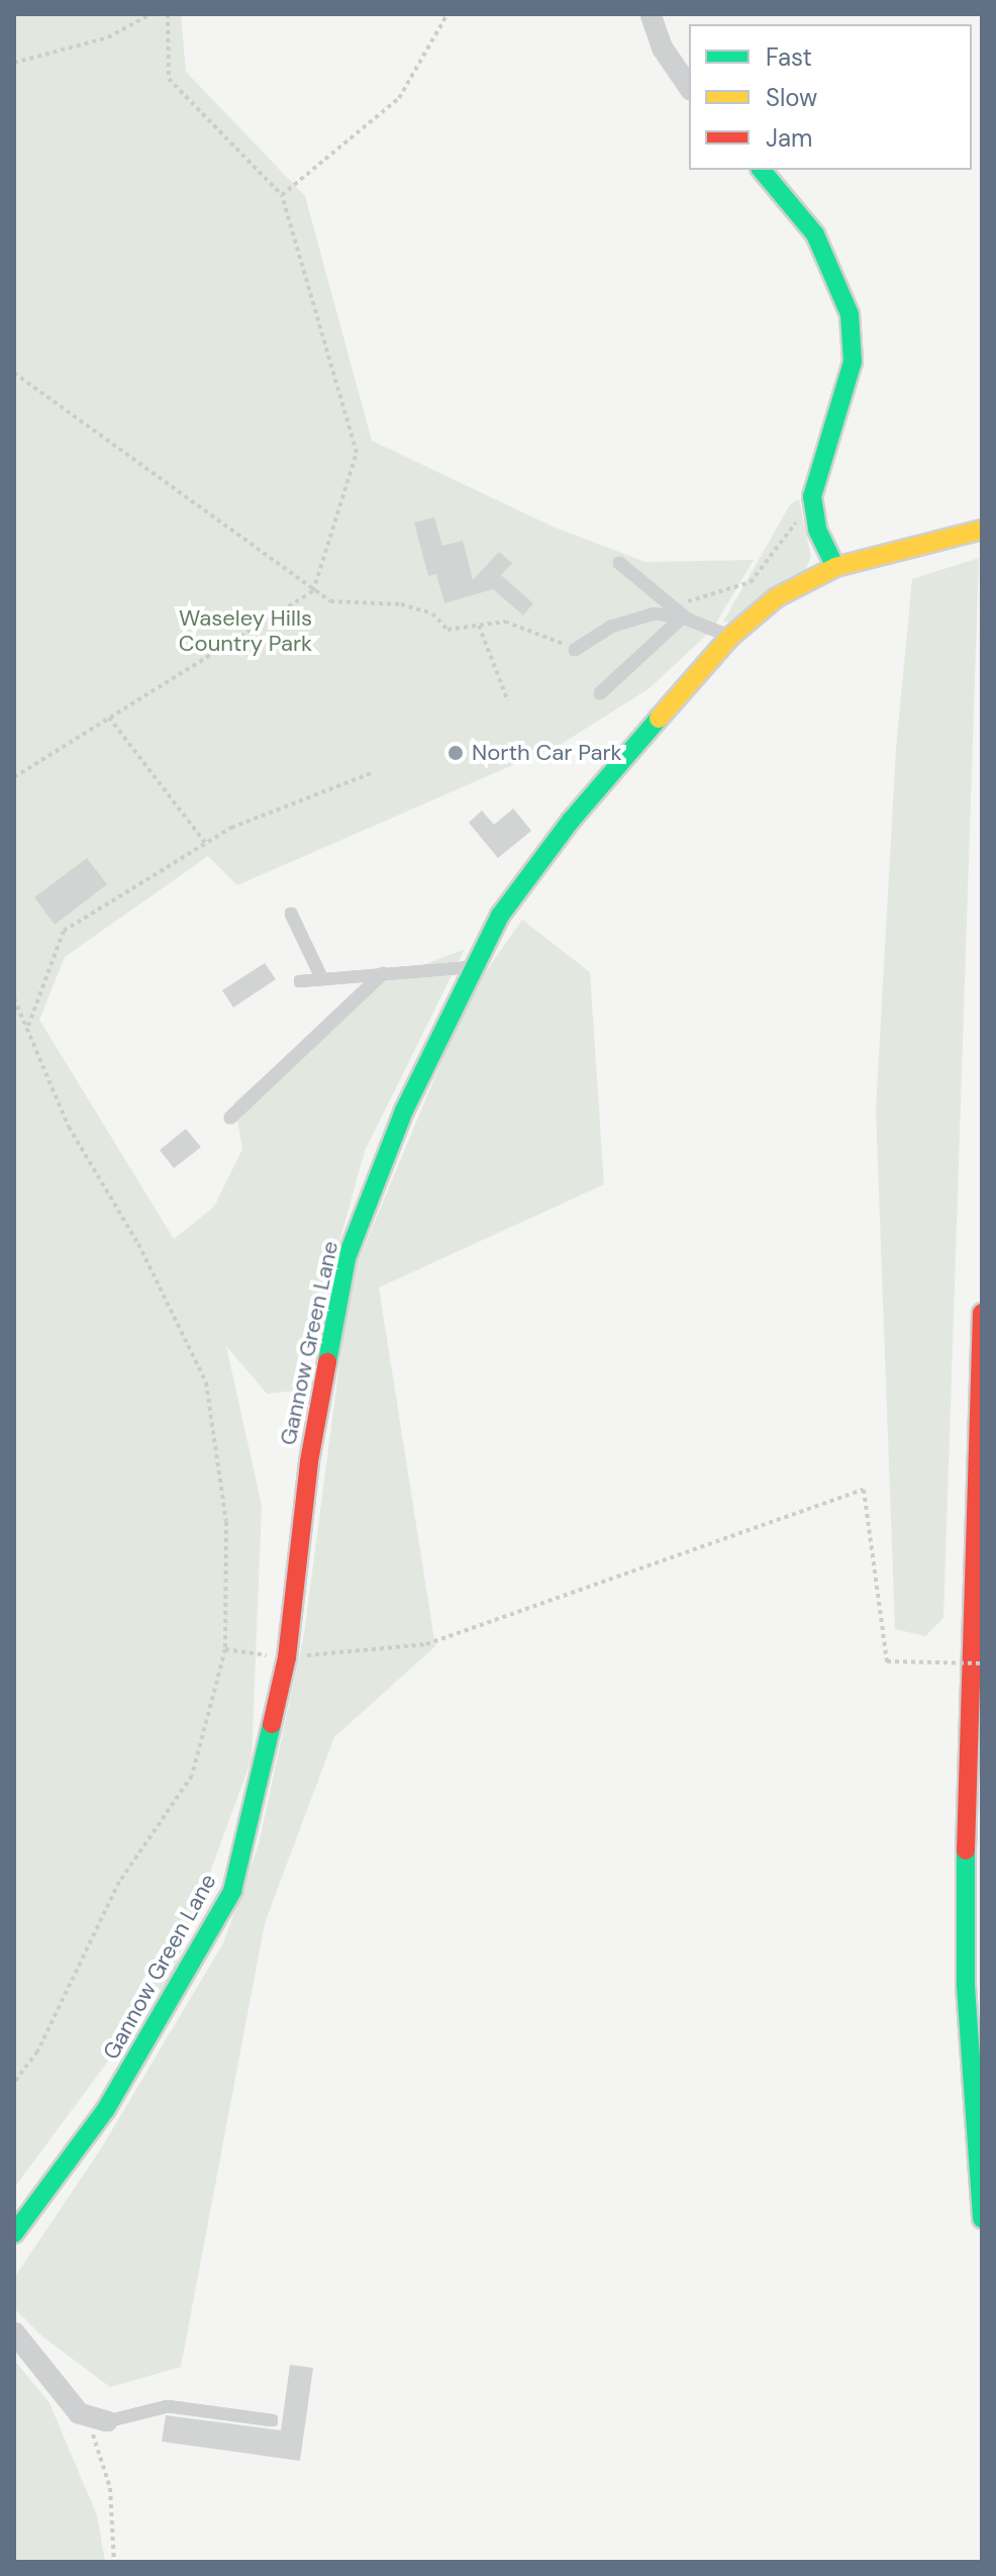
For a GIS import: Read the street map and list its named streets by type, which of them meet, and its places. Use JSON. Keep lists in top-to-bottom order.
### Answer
{
  "streets": {
    "main road": ["Gannow Green Lane"]
  },
  "parks": ["Waseley Hills Country Park"],
  "places": ["North Car Park"],
  "legend": ["Fast", "Slow", "Jam"]
}
